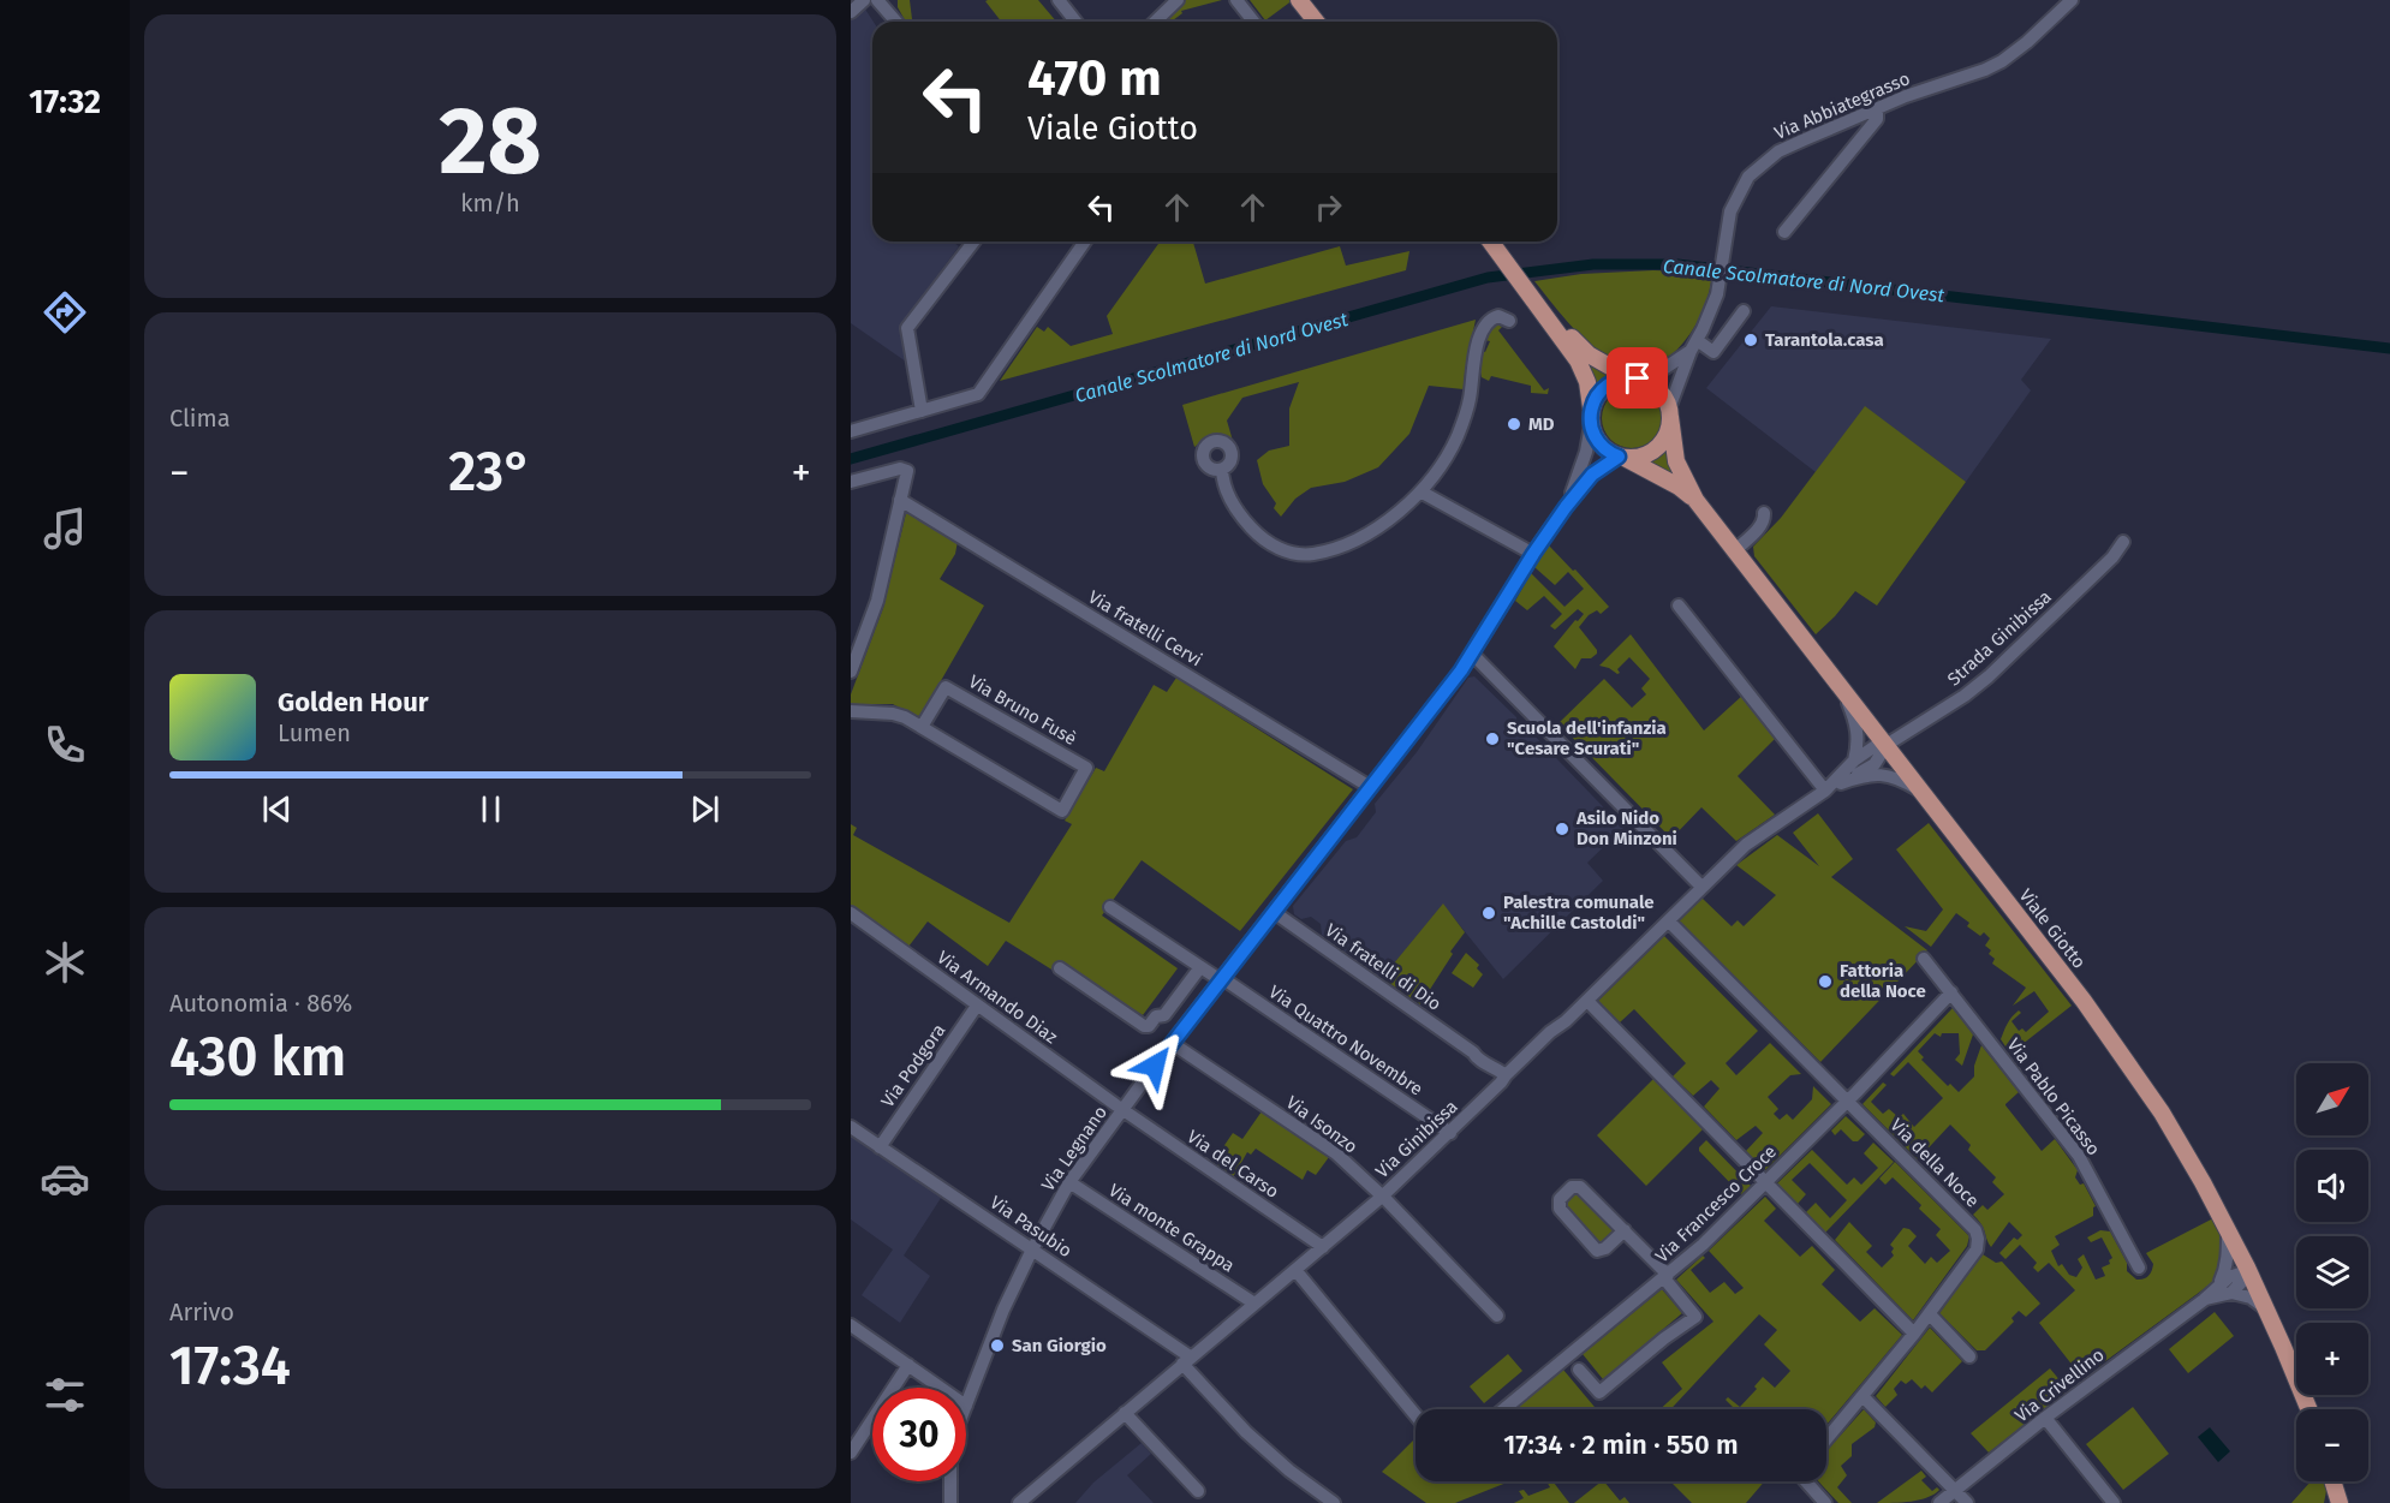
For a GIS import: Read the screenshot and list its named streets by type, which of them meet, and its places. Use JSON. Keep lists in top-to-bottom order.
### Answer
{
  "streets": {
    "main road": ["Viale Giotto"],
    "street": [
      "Via Abbiategrasso",
      "Via fratelli Cervi",
      "Strada Ginibissa",
      "Via Bruno Fusè",
      "Via fratelli di Dio",
      "Via Armando Diaz",
      "Via Quattro Novembre",
      "Via Podgora",
      "Via Pablo Picasso",
      "Via Isonzo",
      "Via Ginibissa",
      "Via Legnano",
      "Via della Noce",
      "Via del Carso",
      "Via Francesco Croce",
      "Via Pasubio",
      "Via monte Grappa",
      "Via Crivellino"
    ]
  },
  "crossings": [
    ["Via Abbiategrasso", "Viale Giotto"],
    ["Via Abbiategrasso", "Via Legnano"],
    ["Via fratelli Cervi", "Via Legnano"],
    ["Strada Ginibissa", "Viale Giotto"],
    ["Strada Ginibissa", "Via Ginibissa"],
    ["Viale Giotto", "Via Ginibissa"],
    ["Viale Giotto", "Via Legnano"],
    ["Viale Giotto", "Via Crivellino"],
    ["Via fratelli di Dio", "Via Ginibissa"],
    ["Via fratelli di Dio", "Via Legnano"],
    ["Via Armando Diaz", "Via Podgora"],
    ["Via Armando Diaz", "Via Legnano"],
    ["Via Armando Diaz", "Via del Carso"],
    ["Via Quattro Novembre", "Via Ginibissa"],
    ["Via Quattro Novembre", "Via Legnano"],
    ["Via Podgora", "Via Pasubio"],
    ["Via Pablo Picasso", "Via Francesco Croce"],
    ["Via Isonzo", "Via Ginibissa"],
    ["Via Isonzo", "Via Legnano"],
    ["Via Ginibissa", "Via della Noce"],
    ["Via Ginibissa", "Via del Carso"],
    ["Via Ginibissa", "Via Pasubio"],
    ["Via Ginibissa", "Via monte Grappa"],
    ["Via Legnano", "Via del Carso"],
    ["Via Legnano", "Via Pasubio"],
    ["Via Legnano", "Via monte Grappa"],
    ["Via della Noce", "Via Francesco Croce"]
  ],
  "water": ["Canale Scolmatore di Nord Ovest"],
  "places": [
    "Tarantola.casa",
    "MD",
    "Scuola dell'infanzia \"Cesare Scurati\"",
    "Asilo Nido Don Minzoni",
    "Palestra comunale \"Achille Castoldi\"",
    "Fattoria della Noce",
    "San Giorgio"
  ],
  "north": "top right",
  "page": {
    "tabs": "17:32",
    "tile": [
      ["28", "km/h"],
      "Clima",
      ["Autonomia · 86%", "430 km"],
      ["Arrivo", "17:34"]
    ],
    "turn": ["470 m", "Viale Giotto"],
    "heat": ["−", "23°", "+"],
    "song": ["Golden Hour", "Lumen"],
    "map_buttons": ["+", "−"],
    "limit": "30",
    "trip": "17:34 · 2 min · 550 m"
  }
}
